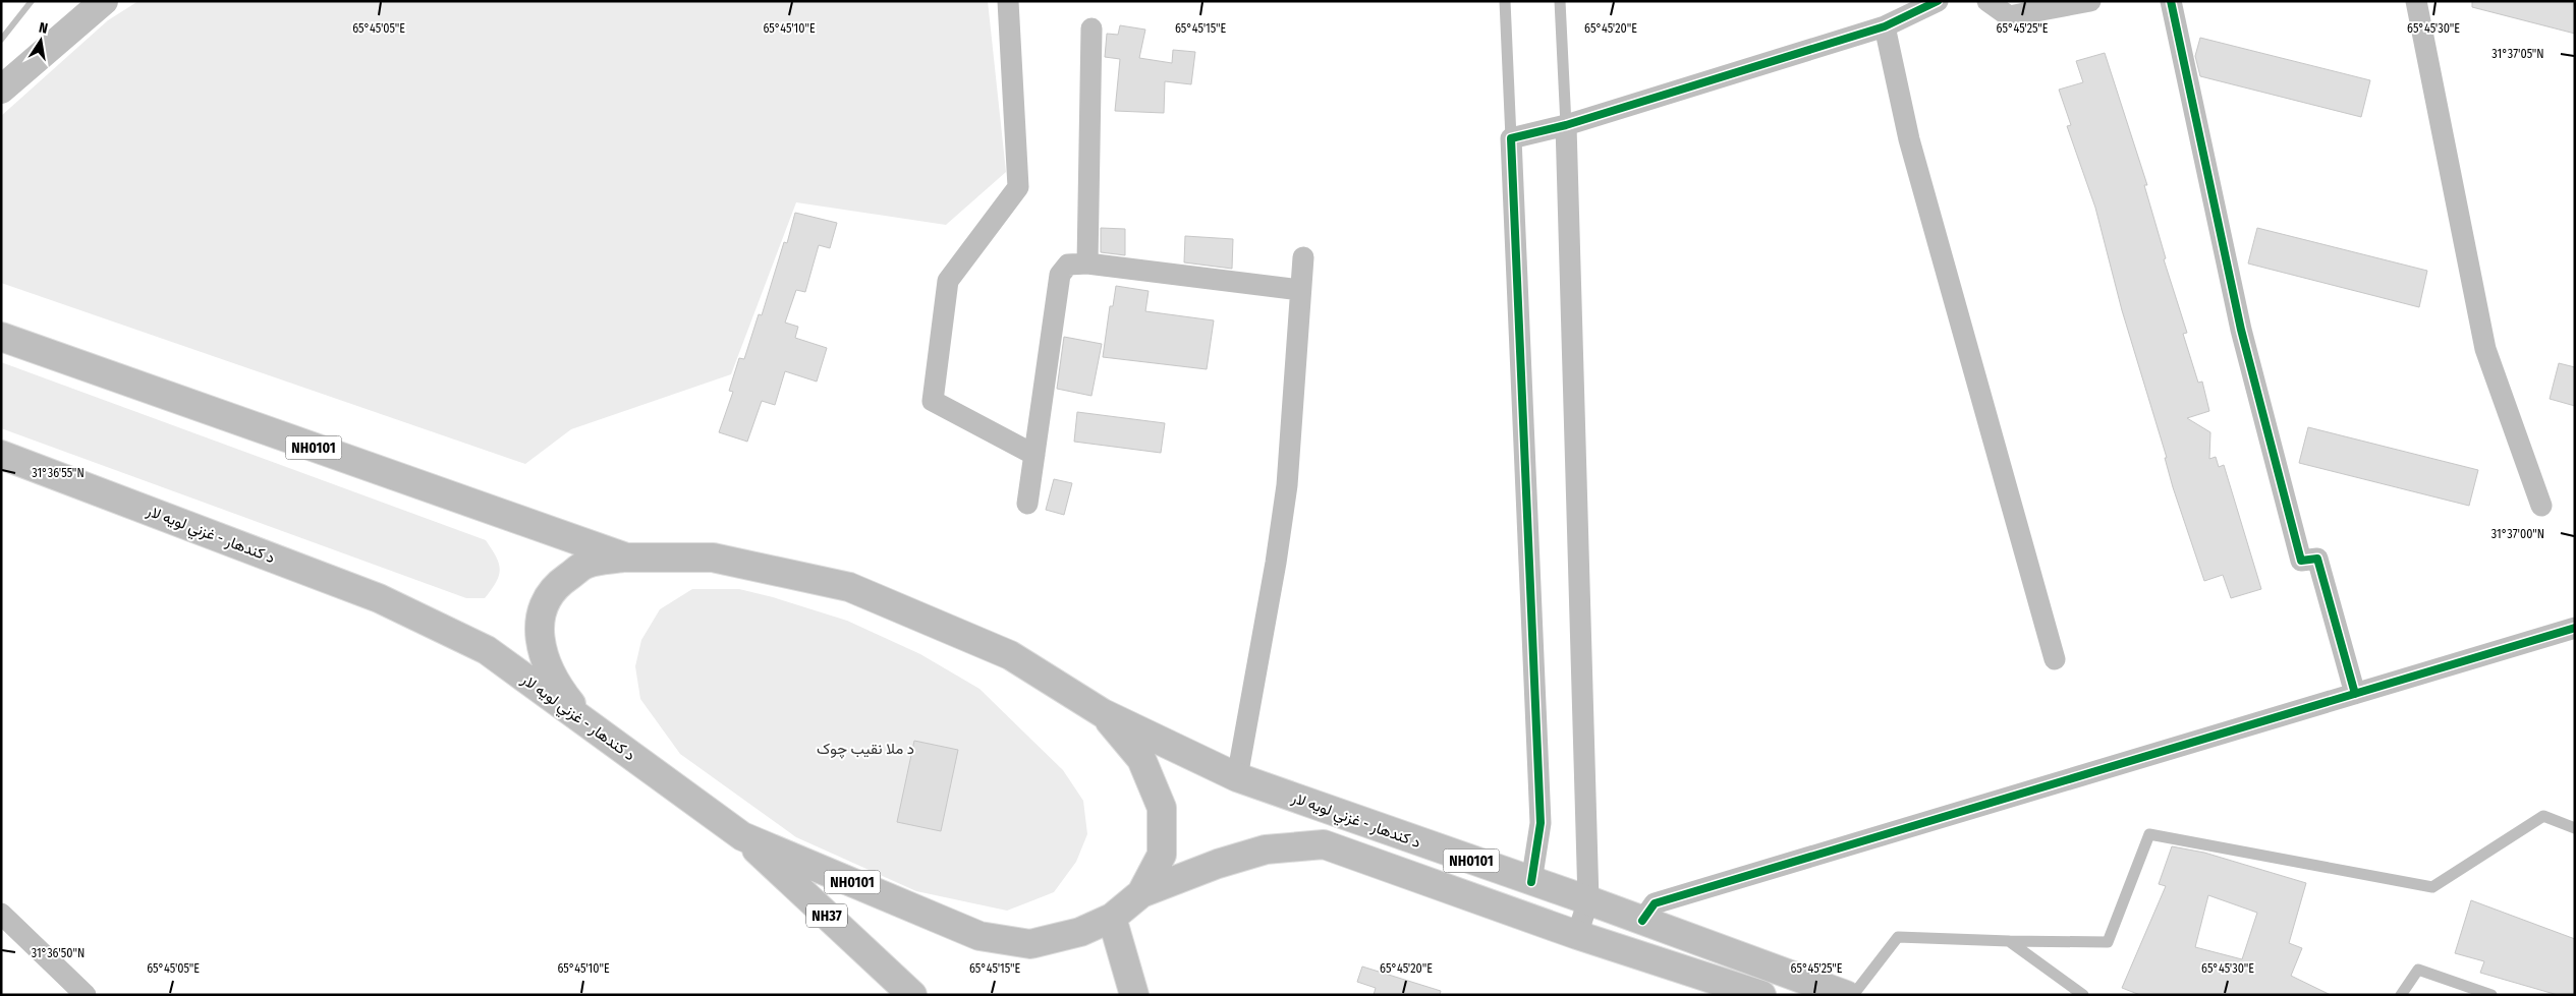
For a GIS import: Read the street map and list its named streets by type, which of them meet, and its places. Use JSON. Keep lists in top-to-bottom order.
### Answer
{
  "streets": {
    "main road": ["NH0101", "د کندهار - غزني لويه لار", "NH37"]
  },
  "crossings": [
    ["NH0101", "د کندهار - غزني لويه لار"],
    ["د کندهار - غزني لويه لار", "NH37"]
  ],
  "parks": ["د ملا نقيب چوک"],
  "north": "top",
  "coordinates": [
    "65°45'05\"E",
    "65°45'10\"E",
    "65°45'15\"E",
    "65°45'20\"E",
    "65°45'25\"E",
    "65°45'30\"E",
    "31°37'05\"N",
    "31°36'55\"N",
    "31°37'00\"N",
    "31°36'50\"N"
  ]
}
